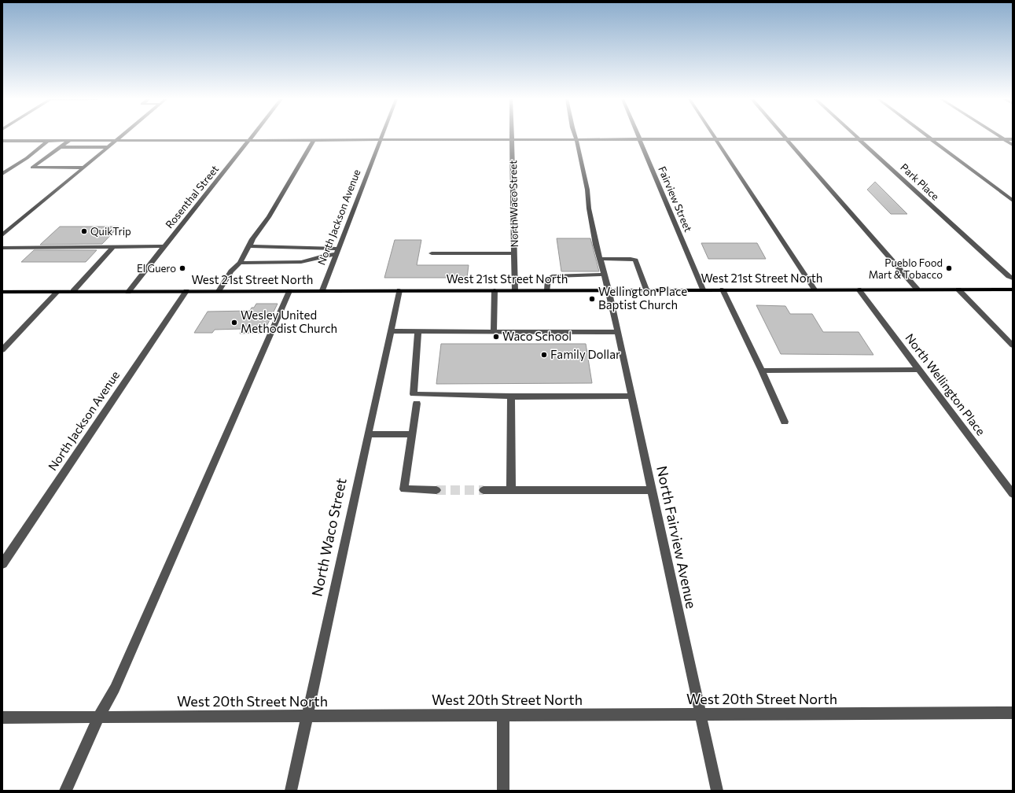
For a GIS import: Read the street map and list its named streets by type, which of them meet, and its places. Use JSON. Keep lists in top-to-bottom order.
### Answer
{
  "streets": {
    "main road": ["West 21st Street North"],
    "street": [
      "Park Place",
      "Rosenthal Street",
      "Fairview Street",
      "North Waco Street",
      "North Jackson Avenue",
      "North Wellington Place",
      "North Fairview Avenue",
      "West 20th Street North"
    ]
  },
  "crossings": [
    ["Rosenthal Street", "West 21st Street North"],
    ["Fairview Street", "West 21st Street North"],
    ["North Waco Street", "West 21st Street North"],
    ["North Waco Street", "West 20th Street North"],
    ["North Jackson Avenue", "West 21st Street North"],
    ["West 21st Street North", "North Wellington Place"],
    ["West 21st Street North", "North Fairview Avenue"],
    ["North Fairview Avenue", "West 20th Street North"]
  ],
  "places": [
    "QuikTrip",
    "El Guero",
    "Pueblo Food Mart & Tobacco",
    "Wellington Place Baptist Church",
    "Wesley United Methodist Church",
    "Waco School",
    "Family Dollar"
  ]
}
